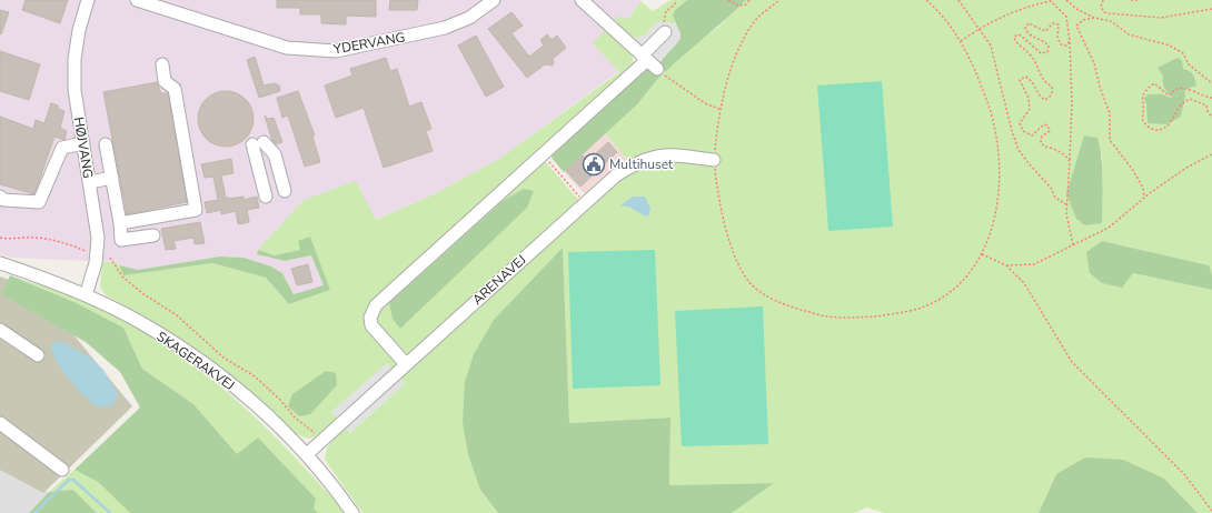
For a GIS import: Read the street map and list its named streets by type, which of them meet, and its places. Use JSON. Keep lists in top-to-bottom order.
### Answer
{
  "streets": {
    "street": [
      "YDERVANG",
      "HØJVANG",
      "ARENAVEJ",
      "SKAGERAKVEJ"
    ]
  },
  "crossings": [
    ["HØJVANG", "SKAGERAKVEJ"],
    ["ARENAVEJ", "SKAGERAKVEJ"]
  ],
  "places": {
    "public building": ["Multihuset"]
  }
}
